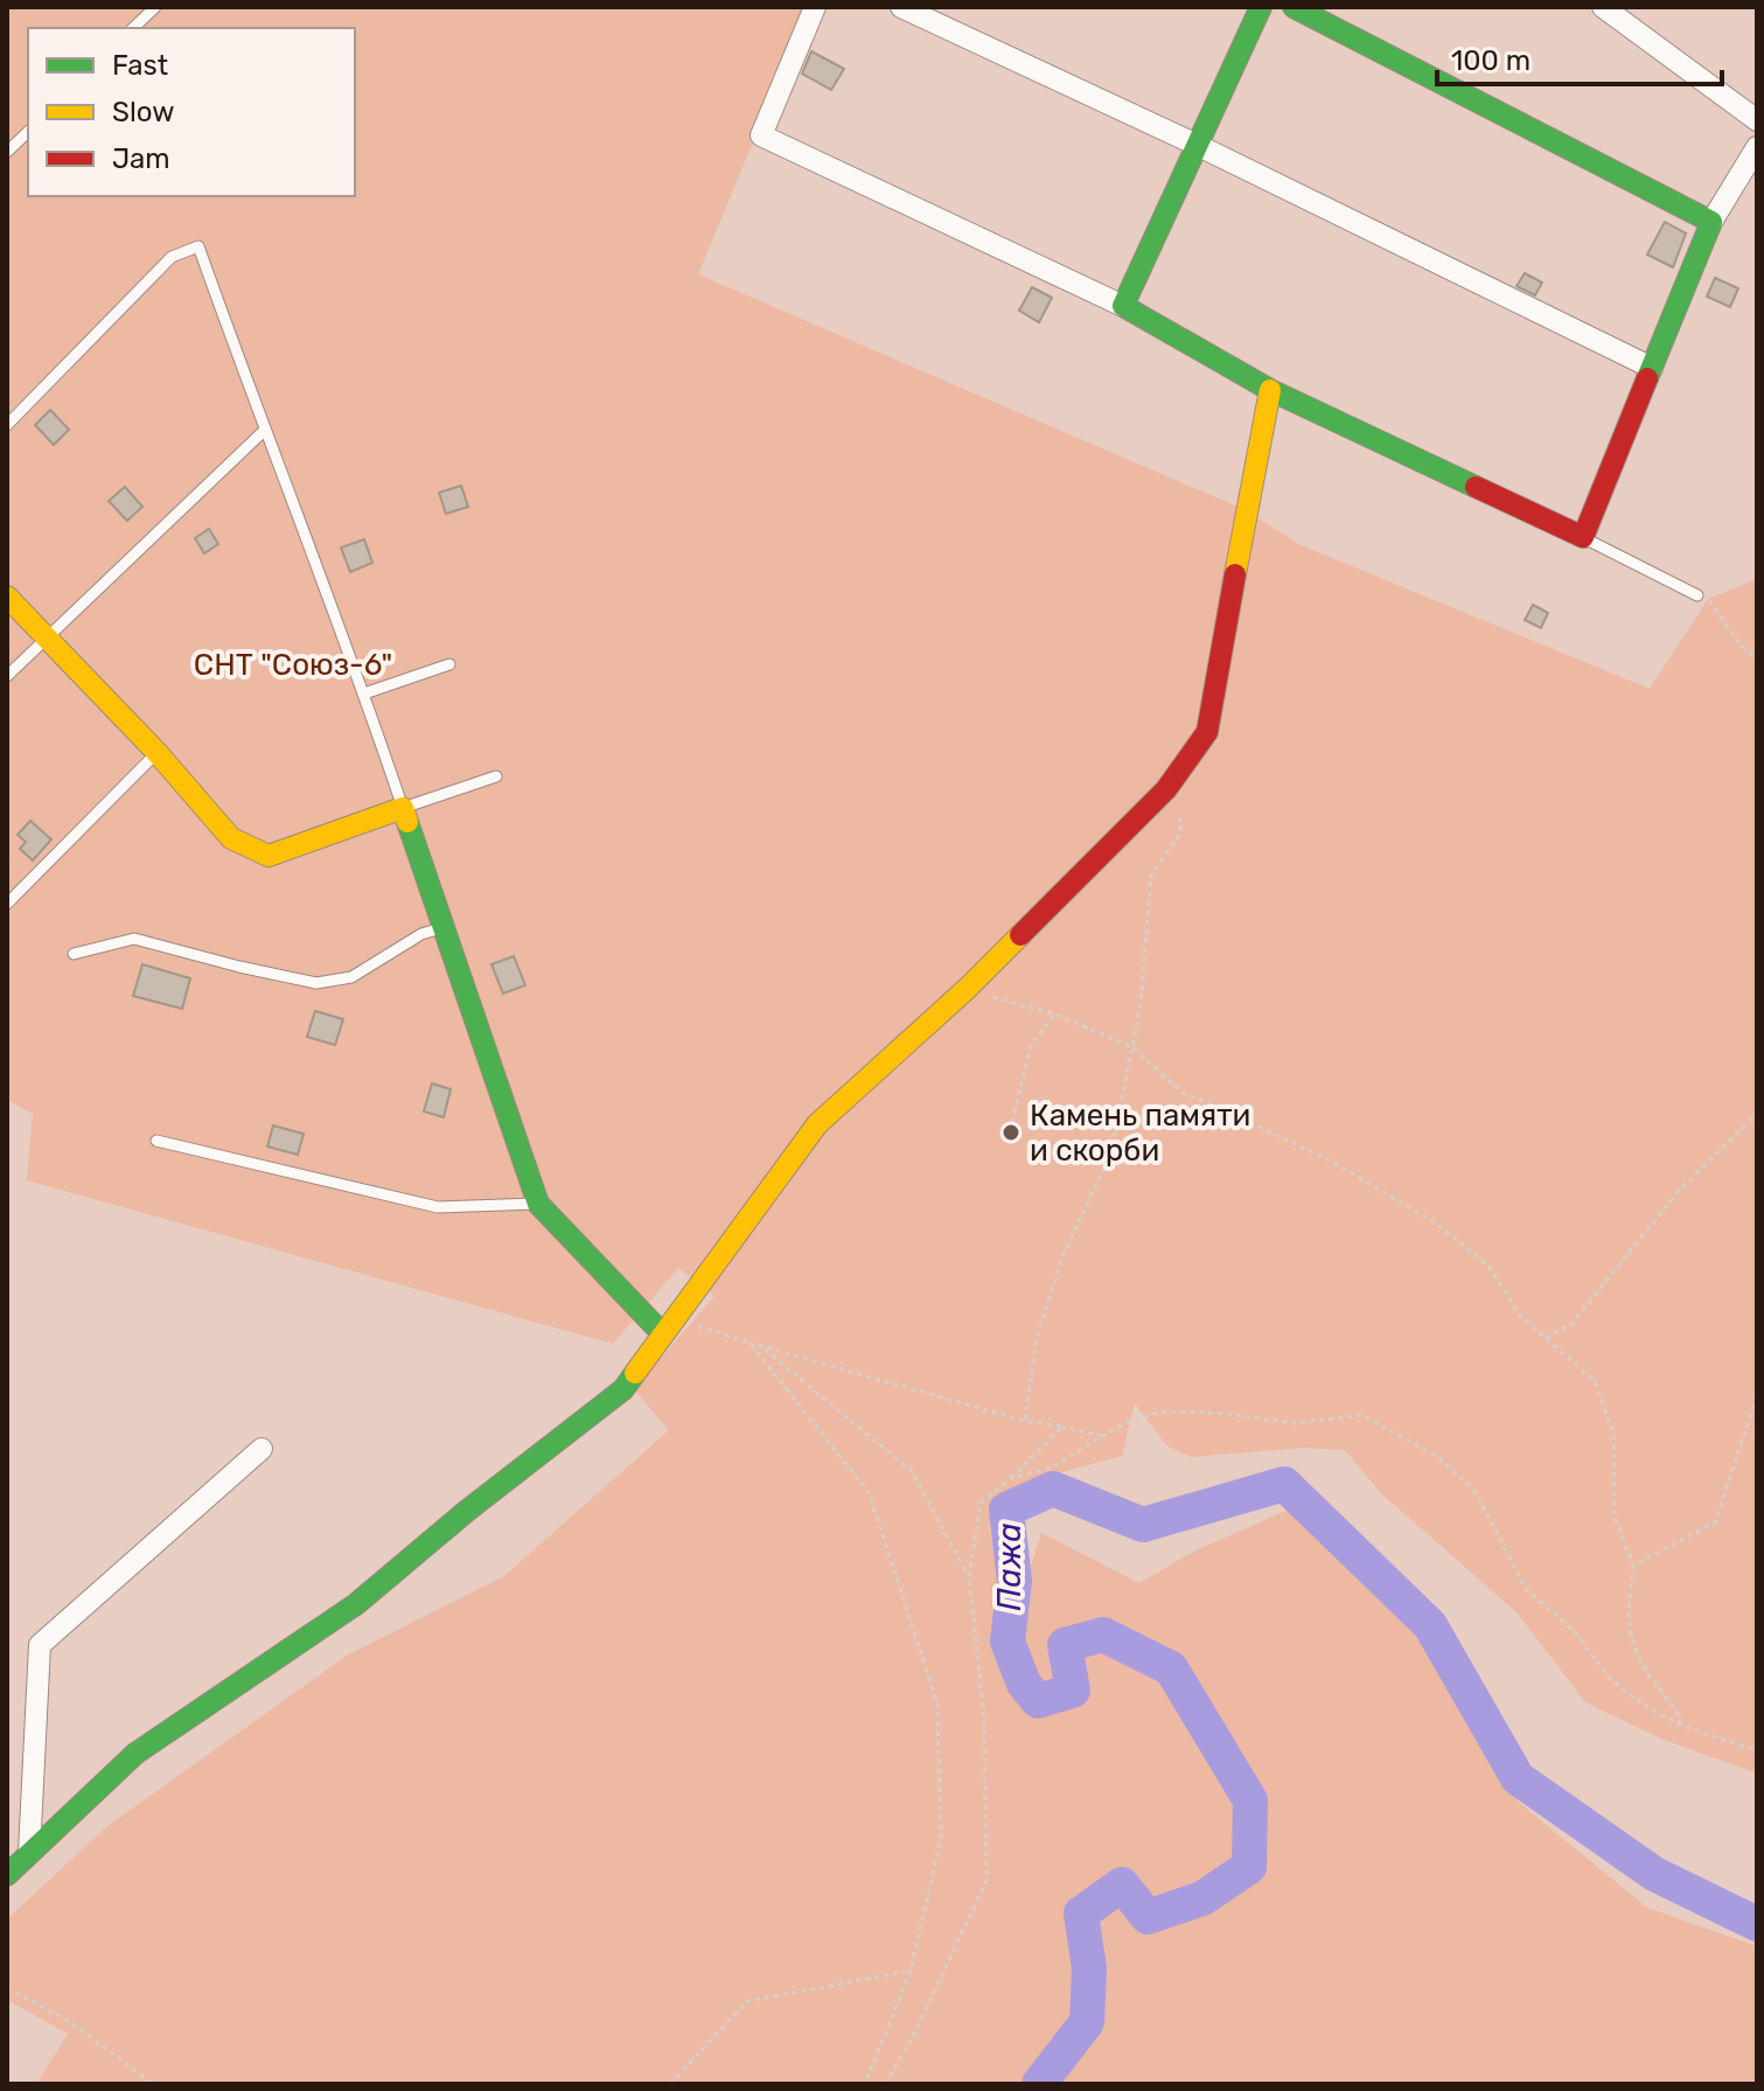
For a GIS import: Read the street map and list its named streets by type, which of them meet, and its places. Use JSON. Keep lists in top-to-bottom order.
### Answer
{
  "water": ["Пажа"],
  "parks": ["СНТ \"Союз-6\""],
  "places": ["Камень памяти и скорби"],
  "legend": ["Fast", "Slow", "Jam"],
  "scale_bar": "100 m"
}
